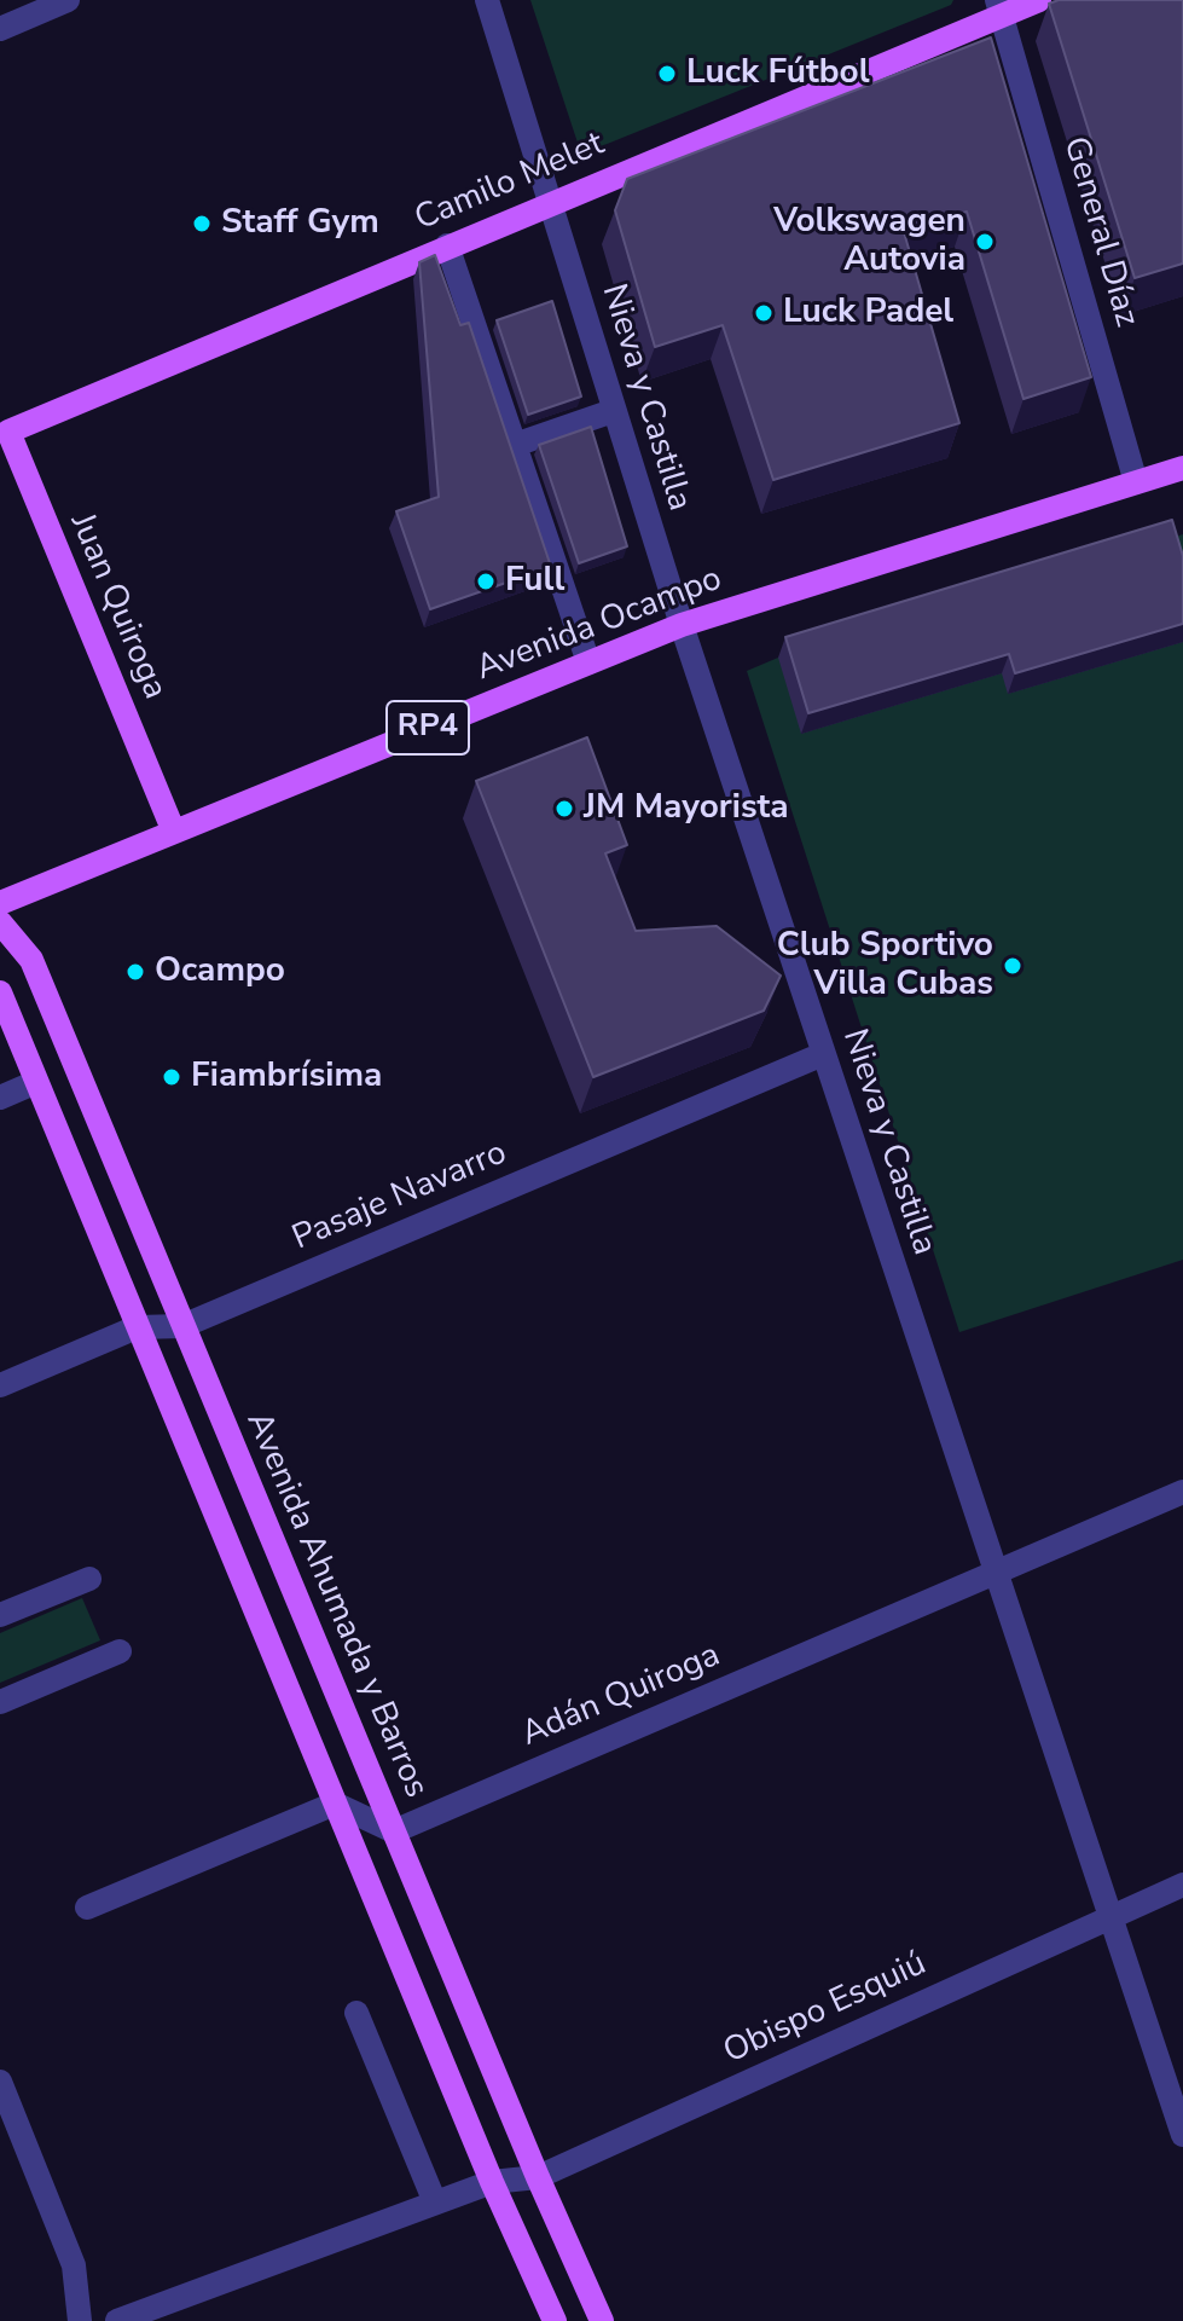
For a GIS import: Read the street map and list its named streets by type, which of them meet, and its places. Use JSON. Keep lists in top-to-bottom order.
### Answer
{
  "streets": {
    "main road": [
      "Camilo Melet",
      "Juan Quiroga",
      "Avenida Ocampo",
      "RP4",
      "Avenida Ahumada y Barros"
    ],
    "street": [
      "General Díaz",
      "Nieva y Castilla",
      "Pasaje Navarro",
      "Adán Quiroga",
      "Obispo Esquiú"
    ]
  },
  "crossings": [
    ["Camilo Melet", "General Díaz"],
    ["Camilo Melet", "Nieva y Castilla"],
    ["Camilo Melet", "Juan Quiroga"],
    ["General Díaz", "Avenida Ocampo"],
    ["Nieva y Castilla", "Avenida Ocampo"],
    ["Nieva y Castilla", "Pasaje Navarro"],
    ["Nieva y Castilla", "Adán Quiroga"],
    ["Nieva y Castilla", "Obispo Esquiú"],
    ["Juan Quiroga", "Avenida Ocampo"],
    ["Pasaje Navarro", "Avenida Ahumada y Barros"],
    ["Avenida Ahumada y Barros", "Adán Quiroga"],
    ["Avenida Ahumada y Barros", "Obispo Esquiú"]
  ],
  "places": [
    "Luck Fútbol",
    "Staff Gym",
    "Volkswagen Autovia",
    "Luck Padel",
    "Full",
    "JM Mayorista",
    "Club Sportivo Villa Cubas",
    "Ocampo",
    "Fiambrísima"
  ]
}
